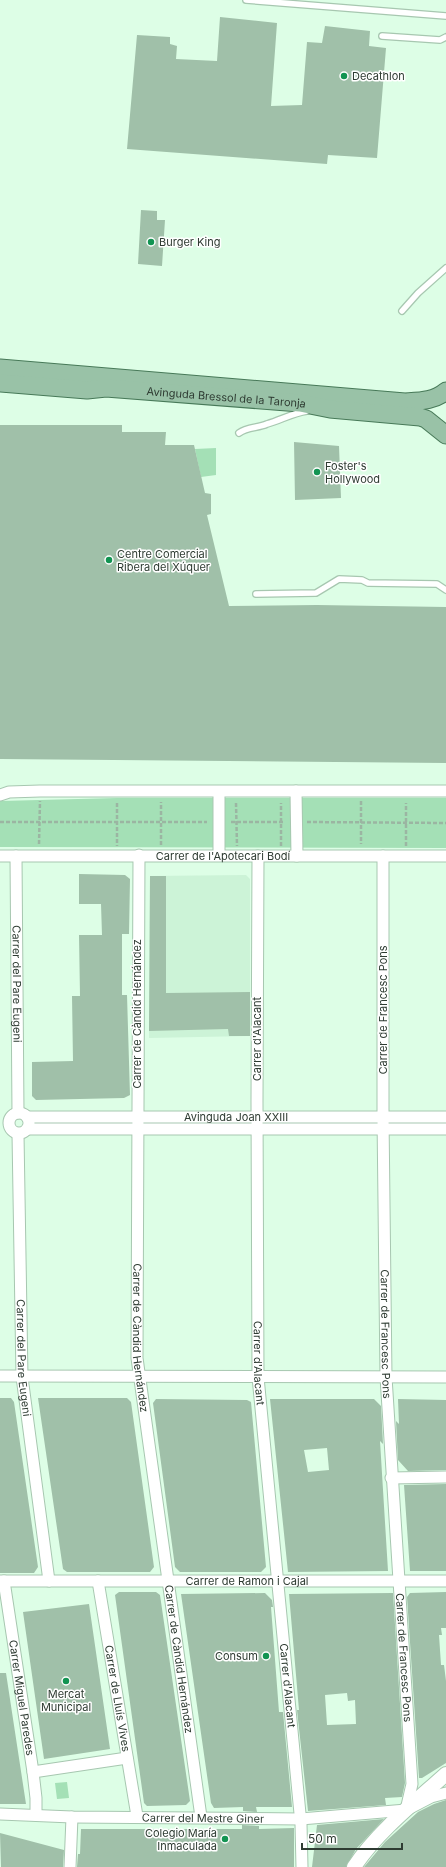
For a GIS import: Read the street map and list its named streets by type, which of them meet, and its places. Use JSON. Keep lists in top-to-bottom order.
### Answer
{
  "streets": {
    "main road": ["Avinguda Bressol de la Taronja"],
    "street": [
      "Carrer de l'Apotecari Bodí",
      "Carrer del Pare Eugeni",
      "Carrer de Francesc Pons",
      "Carrer de Càndid Hernández",
      "Carrer d'Alacant",
      "Avinguda Joan XXIII",
      "Carrer de Ramon i Cajal",
      "Carrer Miguel Paredes",
      "Carrer de Lluís Vives",
      "Carrer del Mestre Giner"
    ]
  },
  "crossings": [
    ["Carrer de l'Apotecari Bodí", "Carrer del Pare Eugeni"],
    ["Carrer de l'Apotecari Bodí", "Carrer de Francesc Pons"],
    ["Carrer de l'Apotecari Bodí", "Carrer de Càndid Hernández"],
    ["Carrer de l'Apotecari Bodí", "Carrer d'Alacant"],
    ["Carrer del Pare Eugeni", "Avinguda Joan XXIII"],
    ["Carrer del Pare Eugeni", "Carrer de Ramon i Cajal"],
    ["Carrer de Francesc Pons", "Avinguda Joan XXIII"],
    ["Carrer de Francesc Pons", "Carrer de Ramon i Cajal"],
    ["Carrer de Francesc Pons", "Carrer del Mestre Giner"],
    ["Carrer de Càndid Hernández", "Avinguda Joan XXIII"],
    ["Carrer de Càndid Hernández", "Carrer de Ramon i Cajal"],
    ["Carrer de Càndid Hernández", "Carrer del Mestre Giner"],
    ["Carrer d'Alacant", "Avinguda Joan XXIII"],
    ["Carrer d'Alacant", "Carrer de Ramon i Cajal"],
    ["Carrer d'Alacant", "Carrer del Mestre Giner"],
    ["Carrer de Ramon i Cajal", "Carrer Miguel Paredes"],
    ["Carrer de Ramon i Cajal", "Carrer de Lluís Vives"],
    ["Carrer Miguel Paredes", "Carrer del Mestre Giner"],
    ["Carrer de Lluís Vives", "Carrer del Mestre Giner"]
  ],
  "places": [
    "Decathlon",
    "Burger King",
    "Foster's Hollywood",
    "Centre Comercial Ribera del Xúquer",
    "Consum",
    "Mercat Municipal",
    "Colegio María Inmaculada"
  ],
  "scale_bar": "50 m"
}
